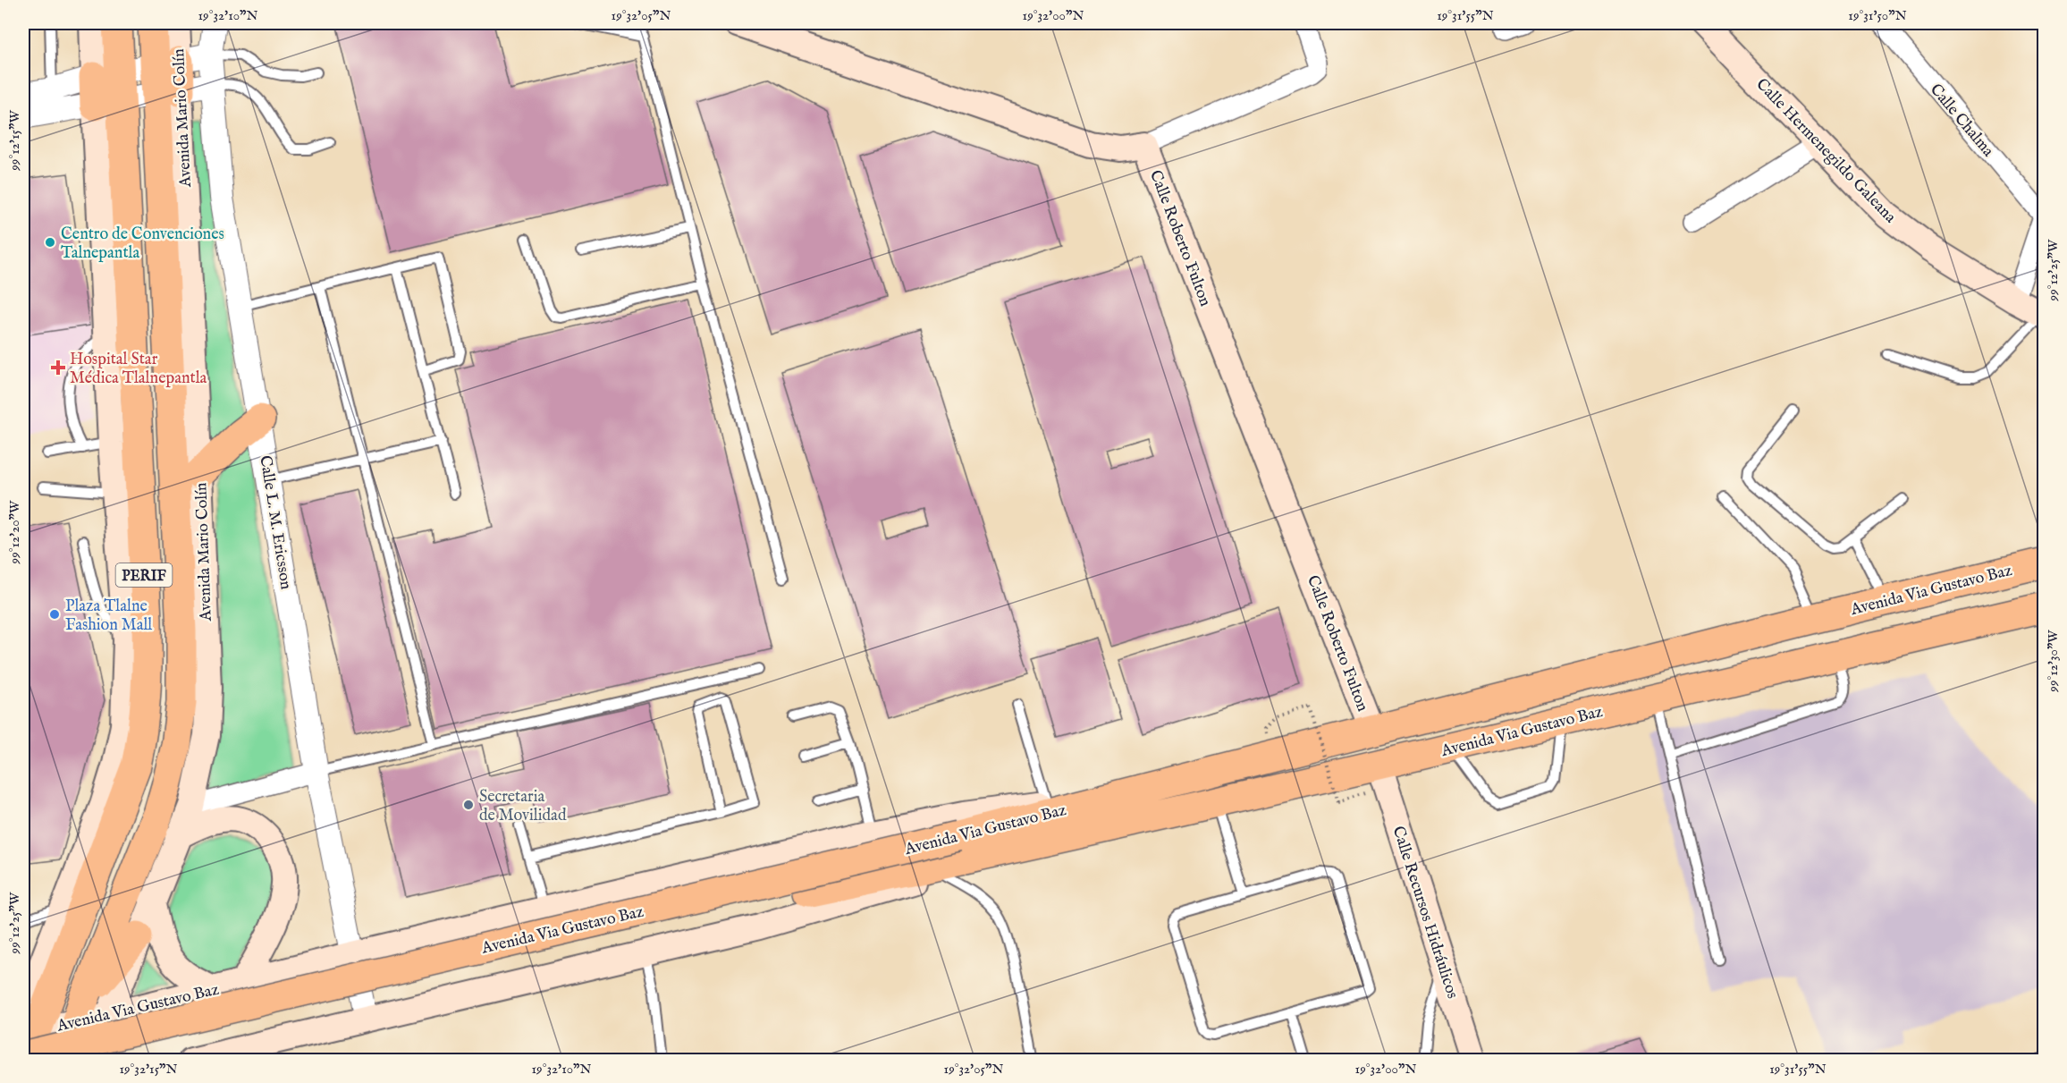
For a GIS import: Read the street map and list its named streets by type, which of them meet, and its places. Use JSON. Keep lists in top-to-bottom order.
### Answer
{
  "streets": {
    "main road": [
      "Avenida Mario Colín",
      "Calle Hermenegildo Galeana",
      "Calle Roberto Fulton",
      "PERIF",
      "Avenida Via Gustavo Baz",
      "Calle Recursos Hidráulicos"
    ],
    "street": ["Calle Chalma", "Calle L. M. Ericsson"]
  },
  "crossings": [
    ["Avenida Mario Colín", "Avenida Via Gustavo Baz"],
    ["Calle Roberto Fulton", "Avenida Via Gustavo Baz"],
    ["Calle L. M. Ericsson", "Avenida Via Gustavo Baz"],
    ["PERIF", "Avenida Via Gustavo Baz"],
    ["Avenida Via Gustavo Baz", "Calle Recursos Hidráulicos"]
  ],
  "places": {
    "other": ["Centro de Convenciones Talnepantla", "Plaza Tlalne Fashion Mall", "Secretaria de Movilidad"],
    "health": ["Hospital Star Médica Tlalnepantla"]
  },
  "coordinates": [
    "19°32'10\"N",
    "19°32'05\"N",
    "19°32'00\"N",
    "19°31'55\"N",
    "19°31'50\"N",
    "99°12'15\"W",
    "99°12'25\"W",
    "99°12'20\"W",
    "99°12'30\"W",
    "19°32'15\"N"
  ]
}
